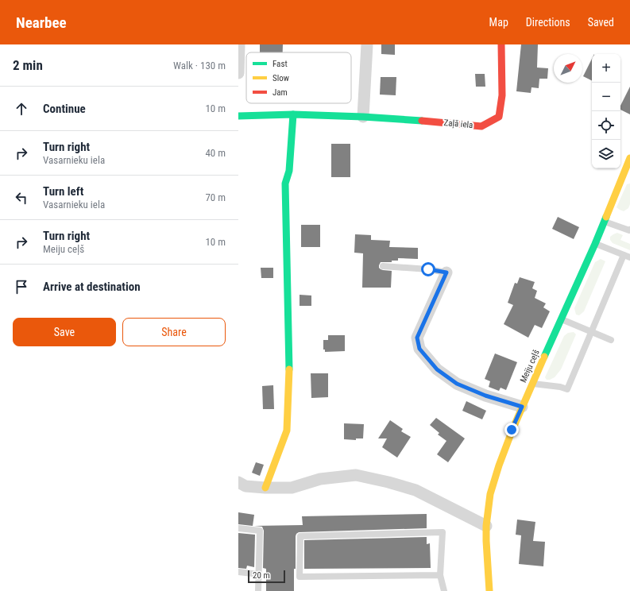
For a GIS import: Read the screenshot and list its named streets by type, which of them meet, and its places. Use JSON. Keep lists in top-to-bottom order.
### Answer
{
  "streets": {
    "street": ["Zaļā iela", "Meiju ceļš"]
  },
  "legend": ["Fast", "Slow", "Jam"],
  "scale_bar": "20 m",
  "north": "top right",
  "page": {
    "header": "Nearbee",
    "nav": ["Map", "Directions", "Saved"],
    "heading": ["2 min", "Walk · 130 m"],
    "map_buttons": ["+", "−"],
    "list": [
      ["Continue", "10 m"],
      ["Turn right", "Vasarnieku iela", "40 m"],
      ["Turn left", "Vasarnieku iela", "70 m"],
      ["Turn right", "Meiju ceļš", "10 m"],
      "Arrive at destination"
    ],
    "buttons": ["Save", "Share"],
    "scale": "20 m"
  }
}
